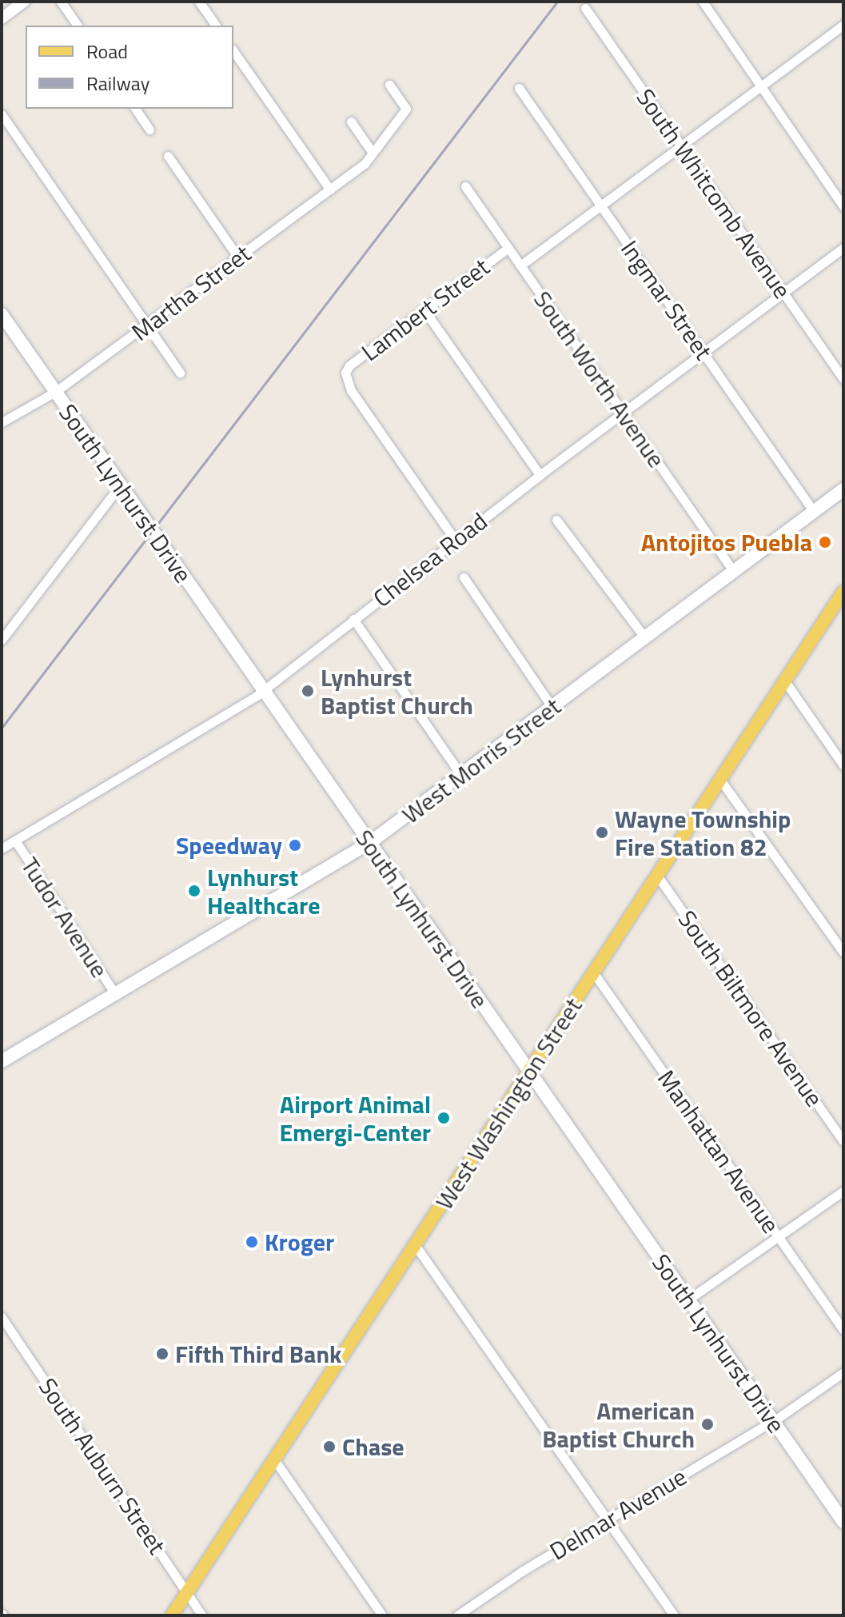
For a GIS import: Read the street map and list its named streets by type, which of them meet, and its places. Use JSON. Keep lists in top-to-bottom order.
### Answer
{
  "streets": {
    "main road": ["South Lynhurst Drive", "West Morris Street", "West Washington Street"],
    "street": [
      "South Whitcomb Avenue",
      "Martha Street",
      "Ingmar Street",
      "Lambert Street",
      "South Worth Avenue",
      "Chelsea Road",
      "Tudor Avenue",
      "South Biltmore Avenue",
      "Manhattan Avenue",
      "South Auburn Street",
      "Delmar Avenue"
    ]
  },
  "crossings": [
    ["South Whitcomb Avenue", "Lambert Street"],
    ["South Whitcomb Avenue", "Chelsea Road"],
    ["Martha Street", "South Lynhurst Drive"],
    ["Ingmar Street", "Lambert Street"],
    ["Ingmar Street", "Chelsea Road"],
    ["Ingmar Street", "West Morris Street"],
    ["Lambert Street", "South Worth Avenue"],
    ["Lambert Street", "Chelsea Road"],
    ["South Worth Avenue", "Chelsea Road"],
    ["South Worth Avenue", "West Morris Street"],
    ["South Lynhurst Drive", "Chelsea Road"],
    ["South Lynhurst Drive", "West Morris Street"],
    ["South Lynhurst Drive", "West Washington Street"],
    ["South Lynhurst Drive", "Delmar Avenue"],
    ["Chelsea Road", "Tudor Avenue"],
    ["West Morris Street", "Tudor Avenue"],
    ["South Biltmore Avenue", "West Washington Street"],
    ["West Washington Street", "Manhattan Avenue"],
    ["West Washington Street", "South Auburn Street"]
  ],
  "places": [
    "Antojitos Puebla",
    "Lynhurst Baptist Church",
    "Wayne Township Fire Station 82",
    "Speedway",
    "Lynhurst Healthcare",
    "Airport Animal Emergi-Center",
    "Kroger",
    "Fifth Third Bank",
    "American Baptist Church",
    "Chase"
  ],
  "legend": ["Road", "Railway"]
}
